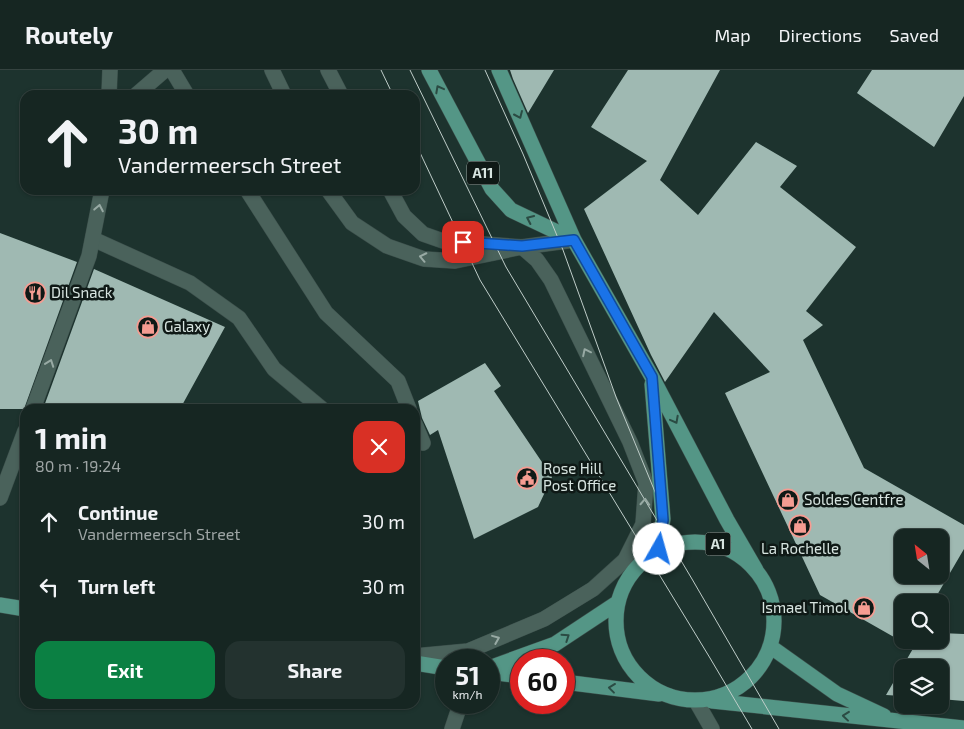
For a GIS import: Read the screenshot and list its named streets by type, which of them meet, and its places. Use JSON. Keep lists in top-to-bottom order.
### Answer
{
  "streets": {
    "main road": ["A11", "A1"]
  },
  "places": {
    "restaurant": ["Dil Snack"],
    "shop": [
      "Galaxy",
      "Soldes Centfre",
      "La Rochelle",
      "Ismael Timol"
    ],
    "public building": ["Rose Hill Post Office"]
  },
  "north": "top left",
  "page": {
    "header": "Routely",
    "nav": ["Map", "Directions", "Saved"],
    "turn": ["30 m", "Vandermeersch Street"],
    "heading": ["1 min", "80 m · 19:24"],
    "list": [
      {
        "name": "Continue",
        "note": "Vandermeersch Street",
        "value": "30 m"
      },
      {
        "name": "Turn left",
        "value": "30 m"
      }
    ],
    "buttons": ["Exit", "Share"],
    "speed": "51 km/h",
    "limit": "60"
  }
}
